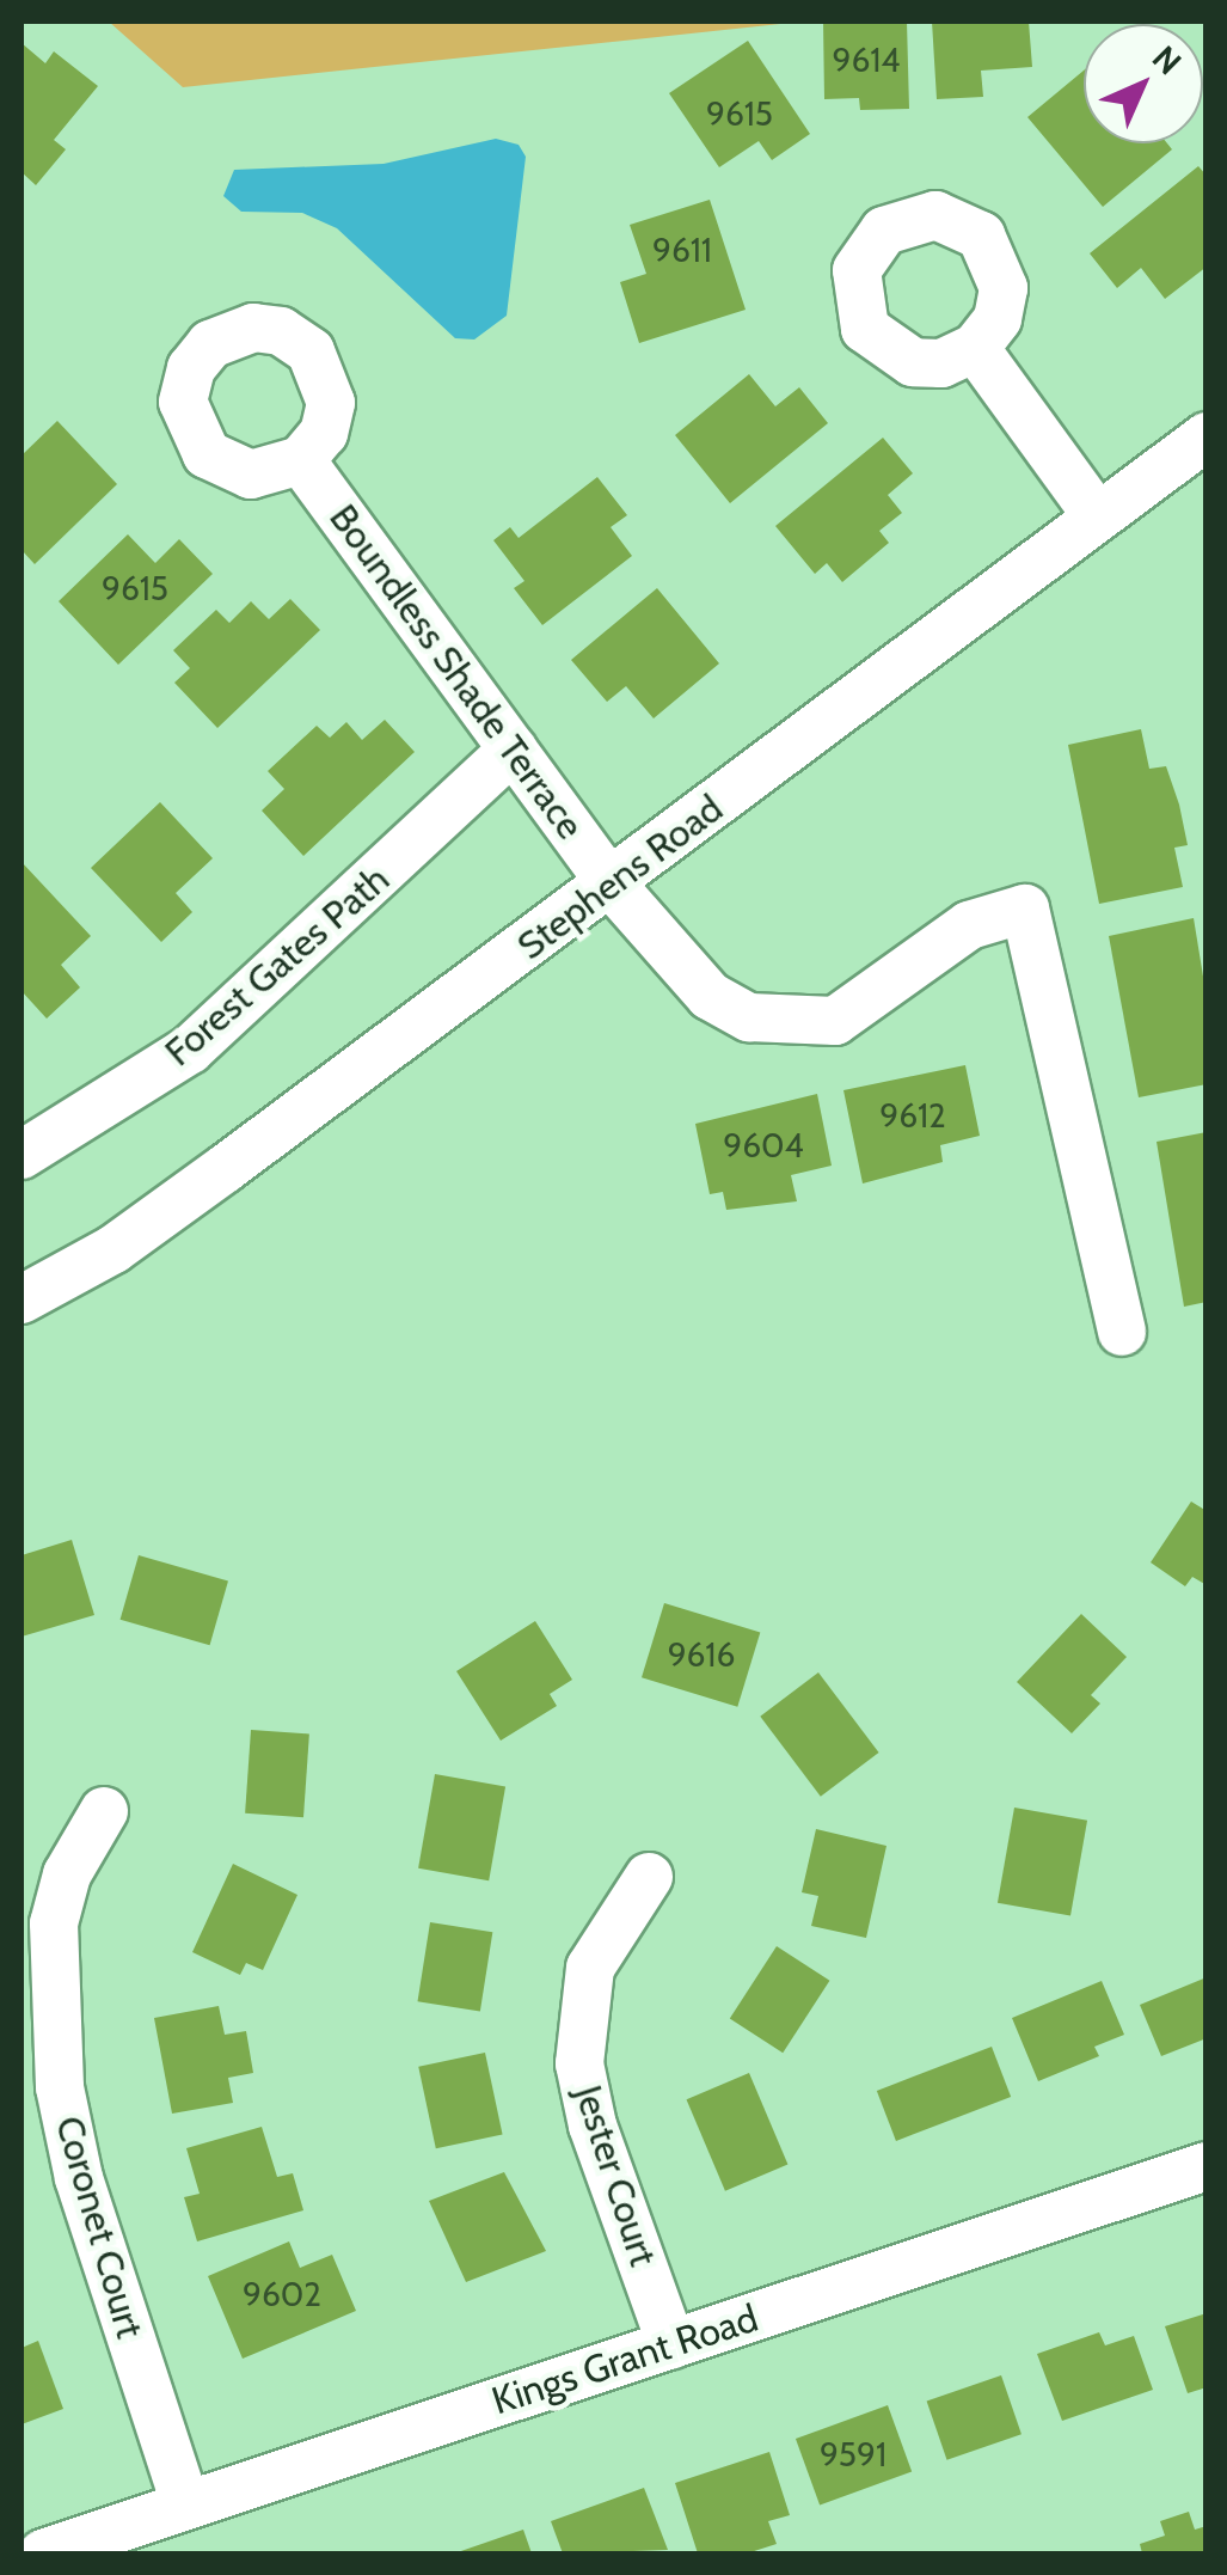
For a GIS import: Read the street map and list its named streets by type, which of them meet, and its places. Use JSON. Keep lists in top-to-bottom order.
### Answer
{
  "streets": {
    "street": [
      "Boundless Shade Terrace",
      "Stephens Road",
      "Forest Gates Path",
      "Jester Court",
      "Coronet Court",
      "Kings Grant Road"
    ]
  },
  "crossings": [
    ["Boundless Shade Terrace", "Stephens Road"],
    ["Boundless Shade Terrace", "Forest Gates Path"],
    ["Jester Court", "Kings Grant Road"],
    ["Coronet Court", "Kings Grant Road"]
  ],
  "house_numbers": [
    "9614",
    "9615",
    "9611",
    "9615",
    "9612",
    "9604",
    "9616",
    "9602",
    "9591"
  ],
  "north": "top right"
}
